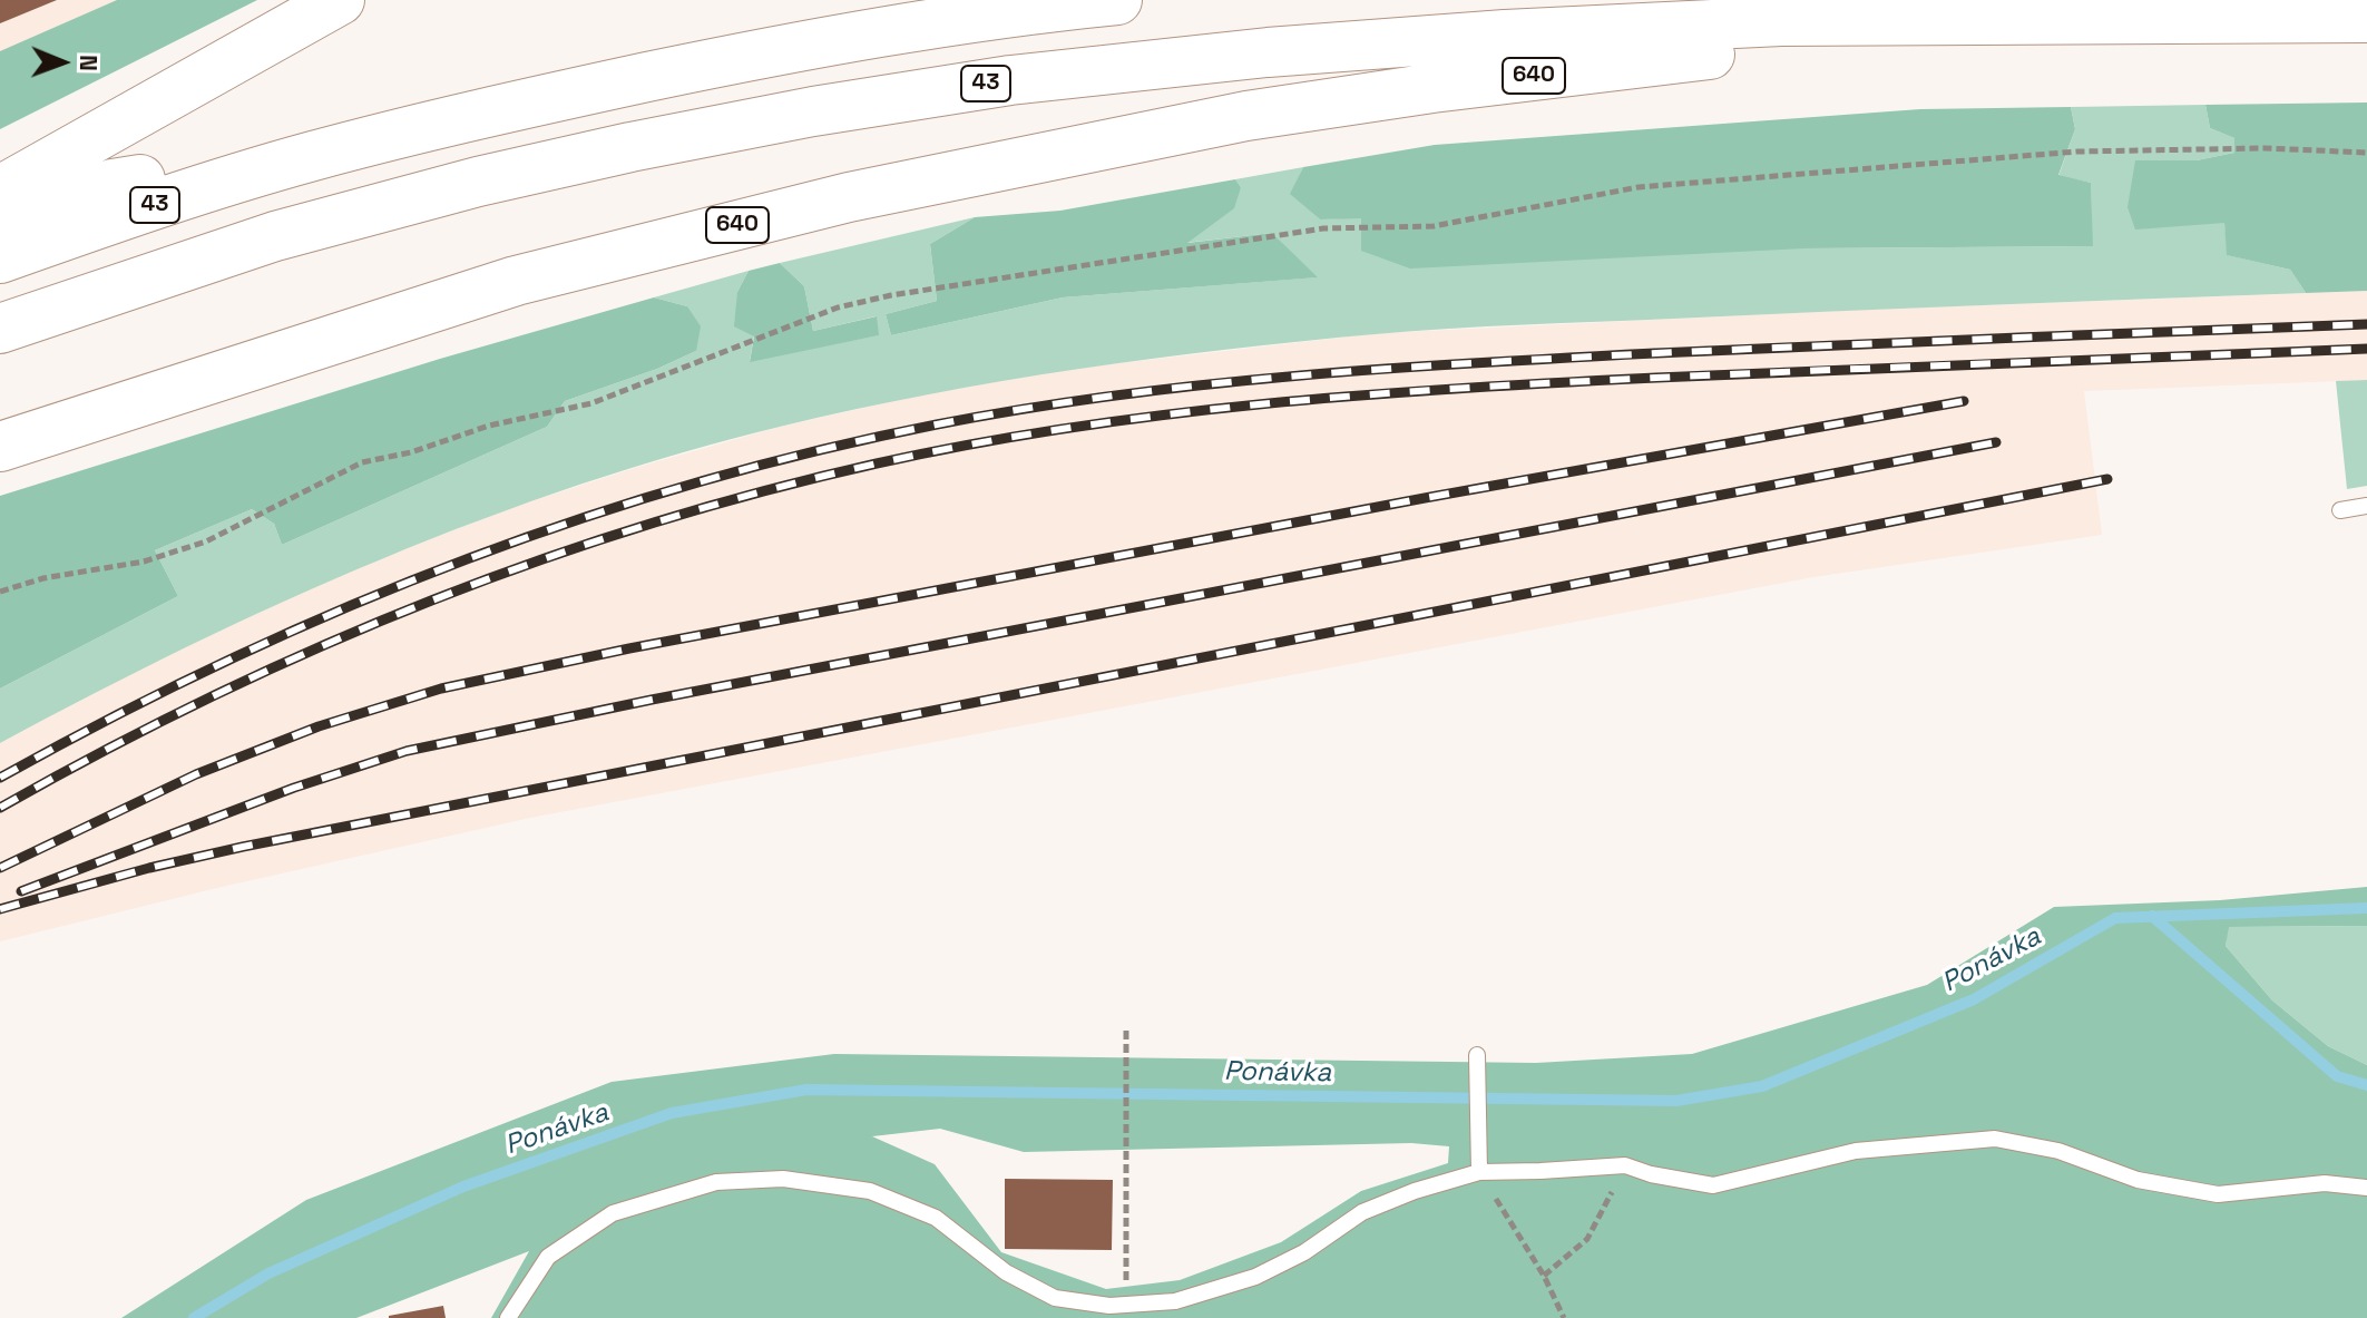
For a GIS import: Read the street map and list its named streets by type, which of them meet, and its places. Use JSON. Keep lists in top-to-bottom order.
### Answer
{
  "streets": {
    "highway": ["640", "43"]
  },
  "crossings": [
    ["640", "43"]
  ],
  "water": ["Ponávka"],
  "north": "right"
}
